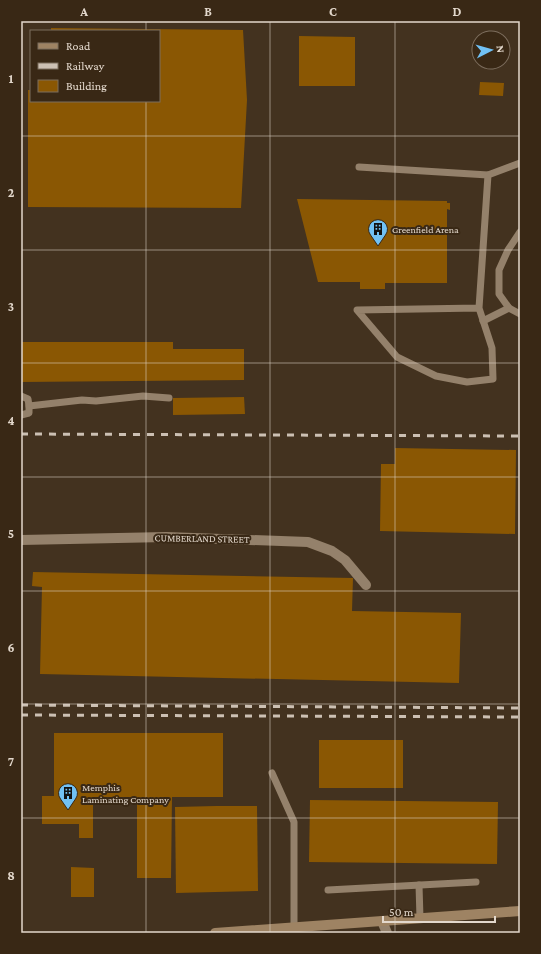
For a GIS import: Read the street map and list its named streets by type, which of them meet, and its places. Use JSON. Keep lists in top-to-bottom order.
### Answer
{
  "streets": {
    "street": ["CUMBERLAND STREET"]
  },
  "places": {
    "building": ["Greenfield Arena", "Memphis Laminating Company"]
  },
  "legend": ["Road", "Railway", "Building"],
  "scale_bar": "50 m",
  "north": "right",
  "grid": {
    "columns": [
      "A",
      "B",
      "C",
      "D"
    ],
    "rows": [
      "1",
      "2",
      "3",
      "4",
      "5",
      "6",
      "7",
      "8"
    ]
  }
}
